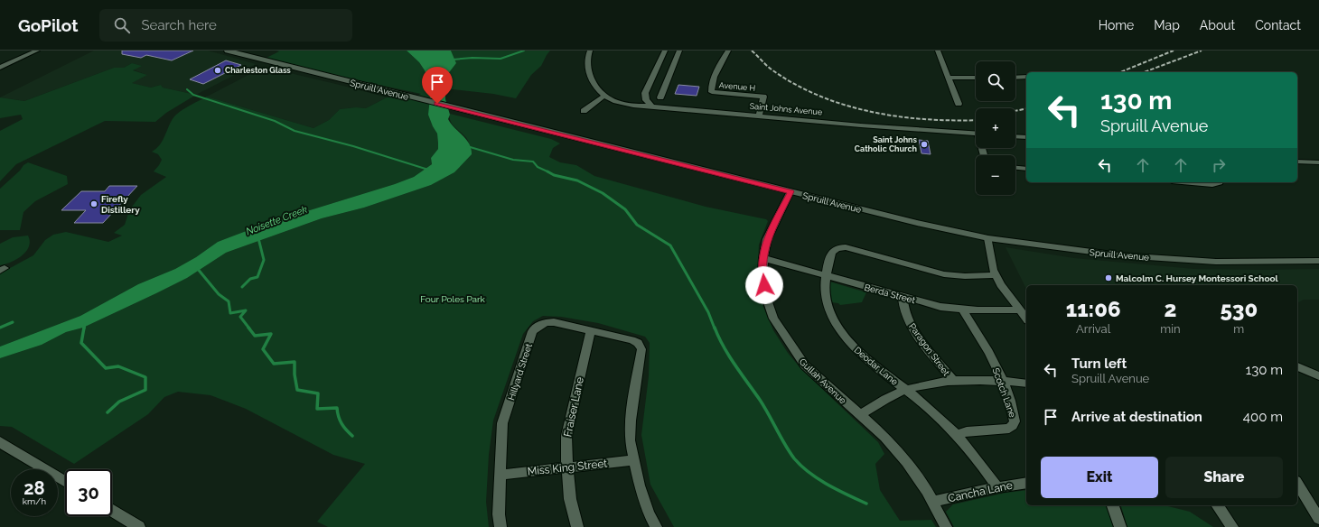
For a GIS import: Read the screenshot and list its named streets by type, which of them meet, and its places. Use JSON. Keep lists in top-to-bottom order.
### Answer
{
  "streets": {
    "street": [
      "Avenue H",
      "Spruill Avenue",
      "Saint Johns Avenue",
      "Berda Street",
      "Paragon Street",
      "Deodar Lane",
      "Hillyard Street",
      "Gullah Avenue",
      "Scotch Lane",
      "Fraiser Lane",
      "Miss King Street",
      "Cancha Lane"
    ]
  },
  "crossings": [
    ["Avenue H", "Saint Johns Avenue"],
    ["Spruill Avenue", "Gullah Avenue"],
    ["Berda Street", "Paragon Street"],
    ["Berda Street", "Deodar Lane"],
    ["Berda Street", "Gullah Avenue"],
    ["Berda Street", "Scotch Lane"],
    ["Deodar Lane", "Scotch Lane"],
    ["Deodar Lane", "Cancha Lane"],
    ["Hillyard Street", "Fraiser Lane"],
    ["Hillyard Street", "Miss King Street"],
    ["Gullah Avenue", "Cancha Lane"],
    ["Fraiser Lane", "Miss King Street"]
  ],
  "water": ["Noisette Creek"],
  "parks": ["Four Poles Park"],
  "places": [
    "Charleston Glass",
    "Saint Johns Catholic Church",
    "Firefly Distillery",
    "Malcolm C. Hursey Montessori School"
  ],
  "page": {
    "header": "GoPilot",
    "search": "Search here",
    "nav": [
      "Home",
      "Map",
      "About",
      "Contact"
    ],
    "map_buttons": ["+", "−"],
    "turn": ["130 m", "Spruill Avenue"],
    "eta": [
      "11:06",
      "Arrival",
      "2",
      "min",
      "530",
      "m"
    ],
    "list": [
      {
        "name": "Turn left",
        "note": "Spruill Avenue",
        "value": "130 m"
      },
      {
        "name": "Arrive at destination",
        "value": "400 m"
      }
    ],
    "buttons": ["Exit", "Share"],
    "speed": "28 km/h",
    "limit": "30"
  }
}
